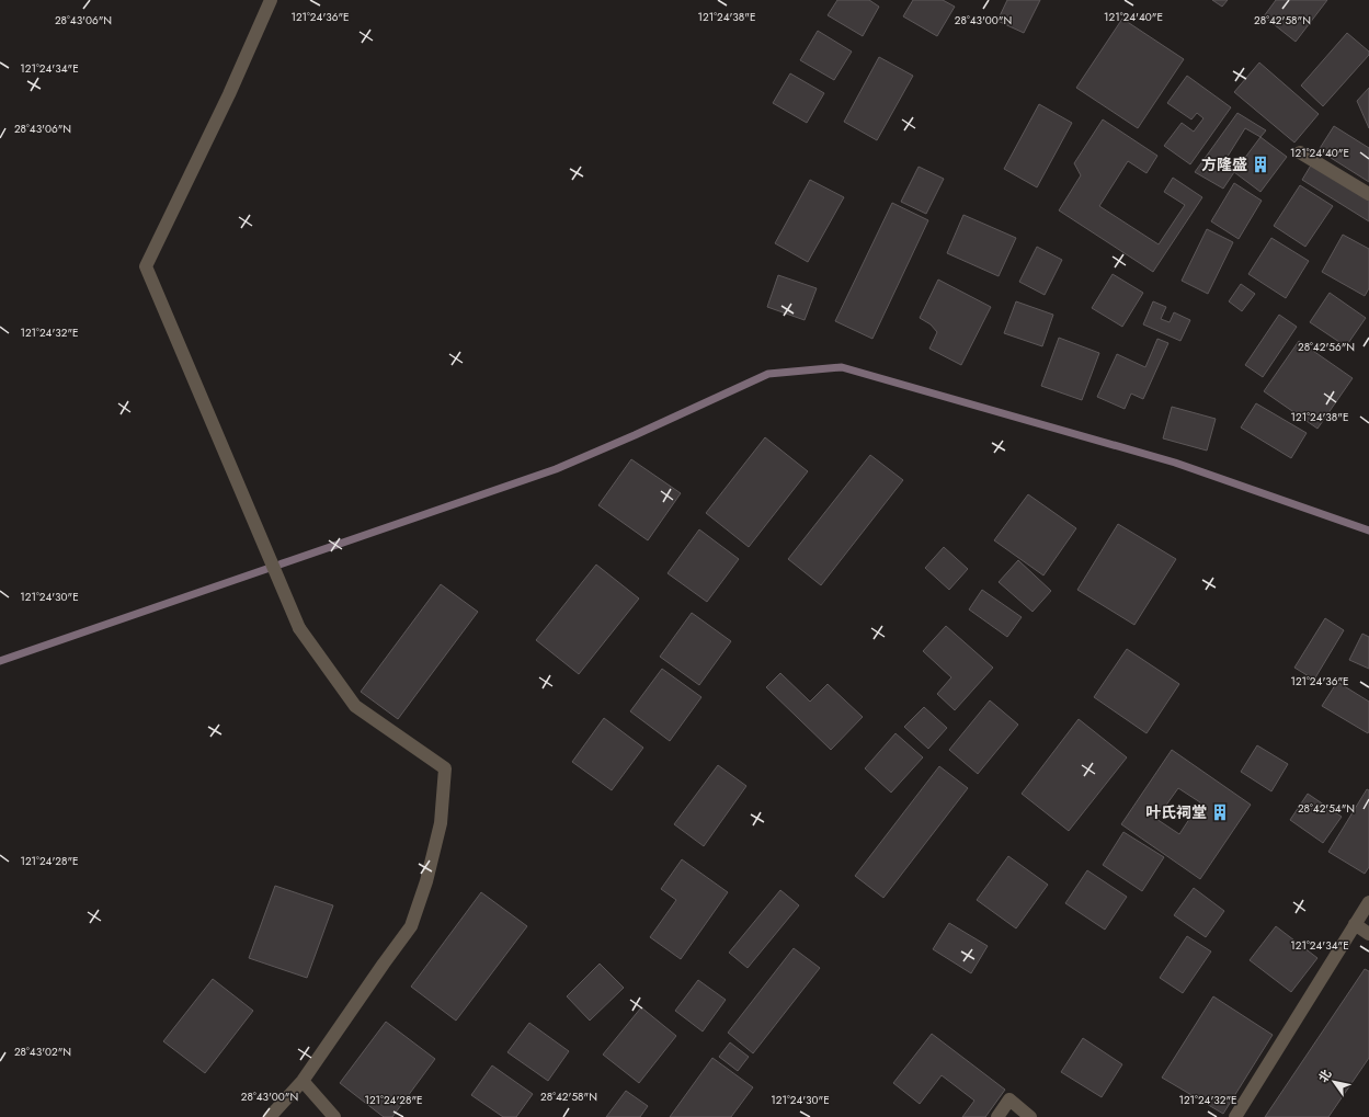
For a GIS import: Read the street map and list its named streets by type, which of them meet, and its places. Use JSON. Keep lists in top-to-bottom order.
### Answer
{
  "places": {
    "building": ["方隆盛", "叶氏祠堂"]
  },
  "north": "top left",
  "coordinates": [
    "121°24'40\"E",
    "121°24'36\"E",
    "121°24'38\"E",
    "28°43'06\"N",
    "28°43'00\"N",
    "28°42'58\"N",
    "121°24'34\"E",
    "121°24'32\"E",
    "28°42'56\"N",
    "121°24'30\"E",
    "28°42'54\"N",
    "121°24'28\"E",
    "28°43'02\"N"
  ]
}
